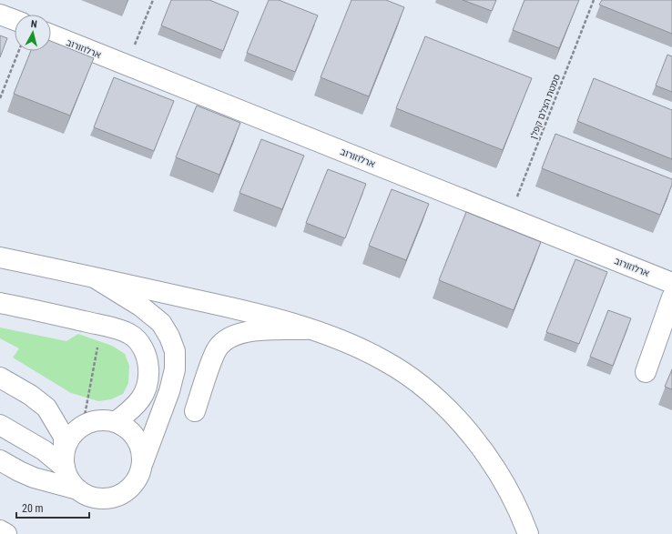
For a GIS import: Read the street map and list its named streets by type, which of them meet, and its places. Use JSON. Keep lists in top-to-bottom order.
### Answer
{
  "streets": {
    "main road": ["ארלוזורוב"],
    "path": ["סמטת הצלם קפלן"]
  },
  "crossings": [
    ["ארלוזורוב", "סמטת הצלם קפלן"]
  ],
  "scale_bar": "20 m",
  "north": "top"
}
